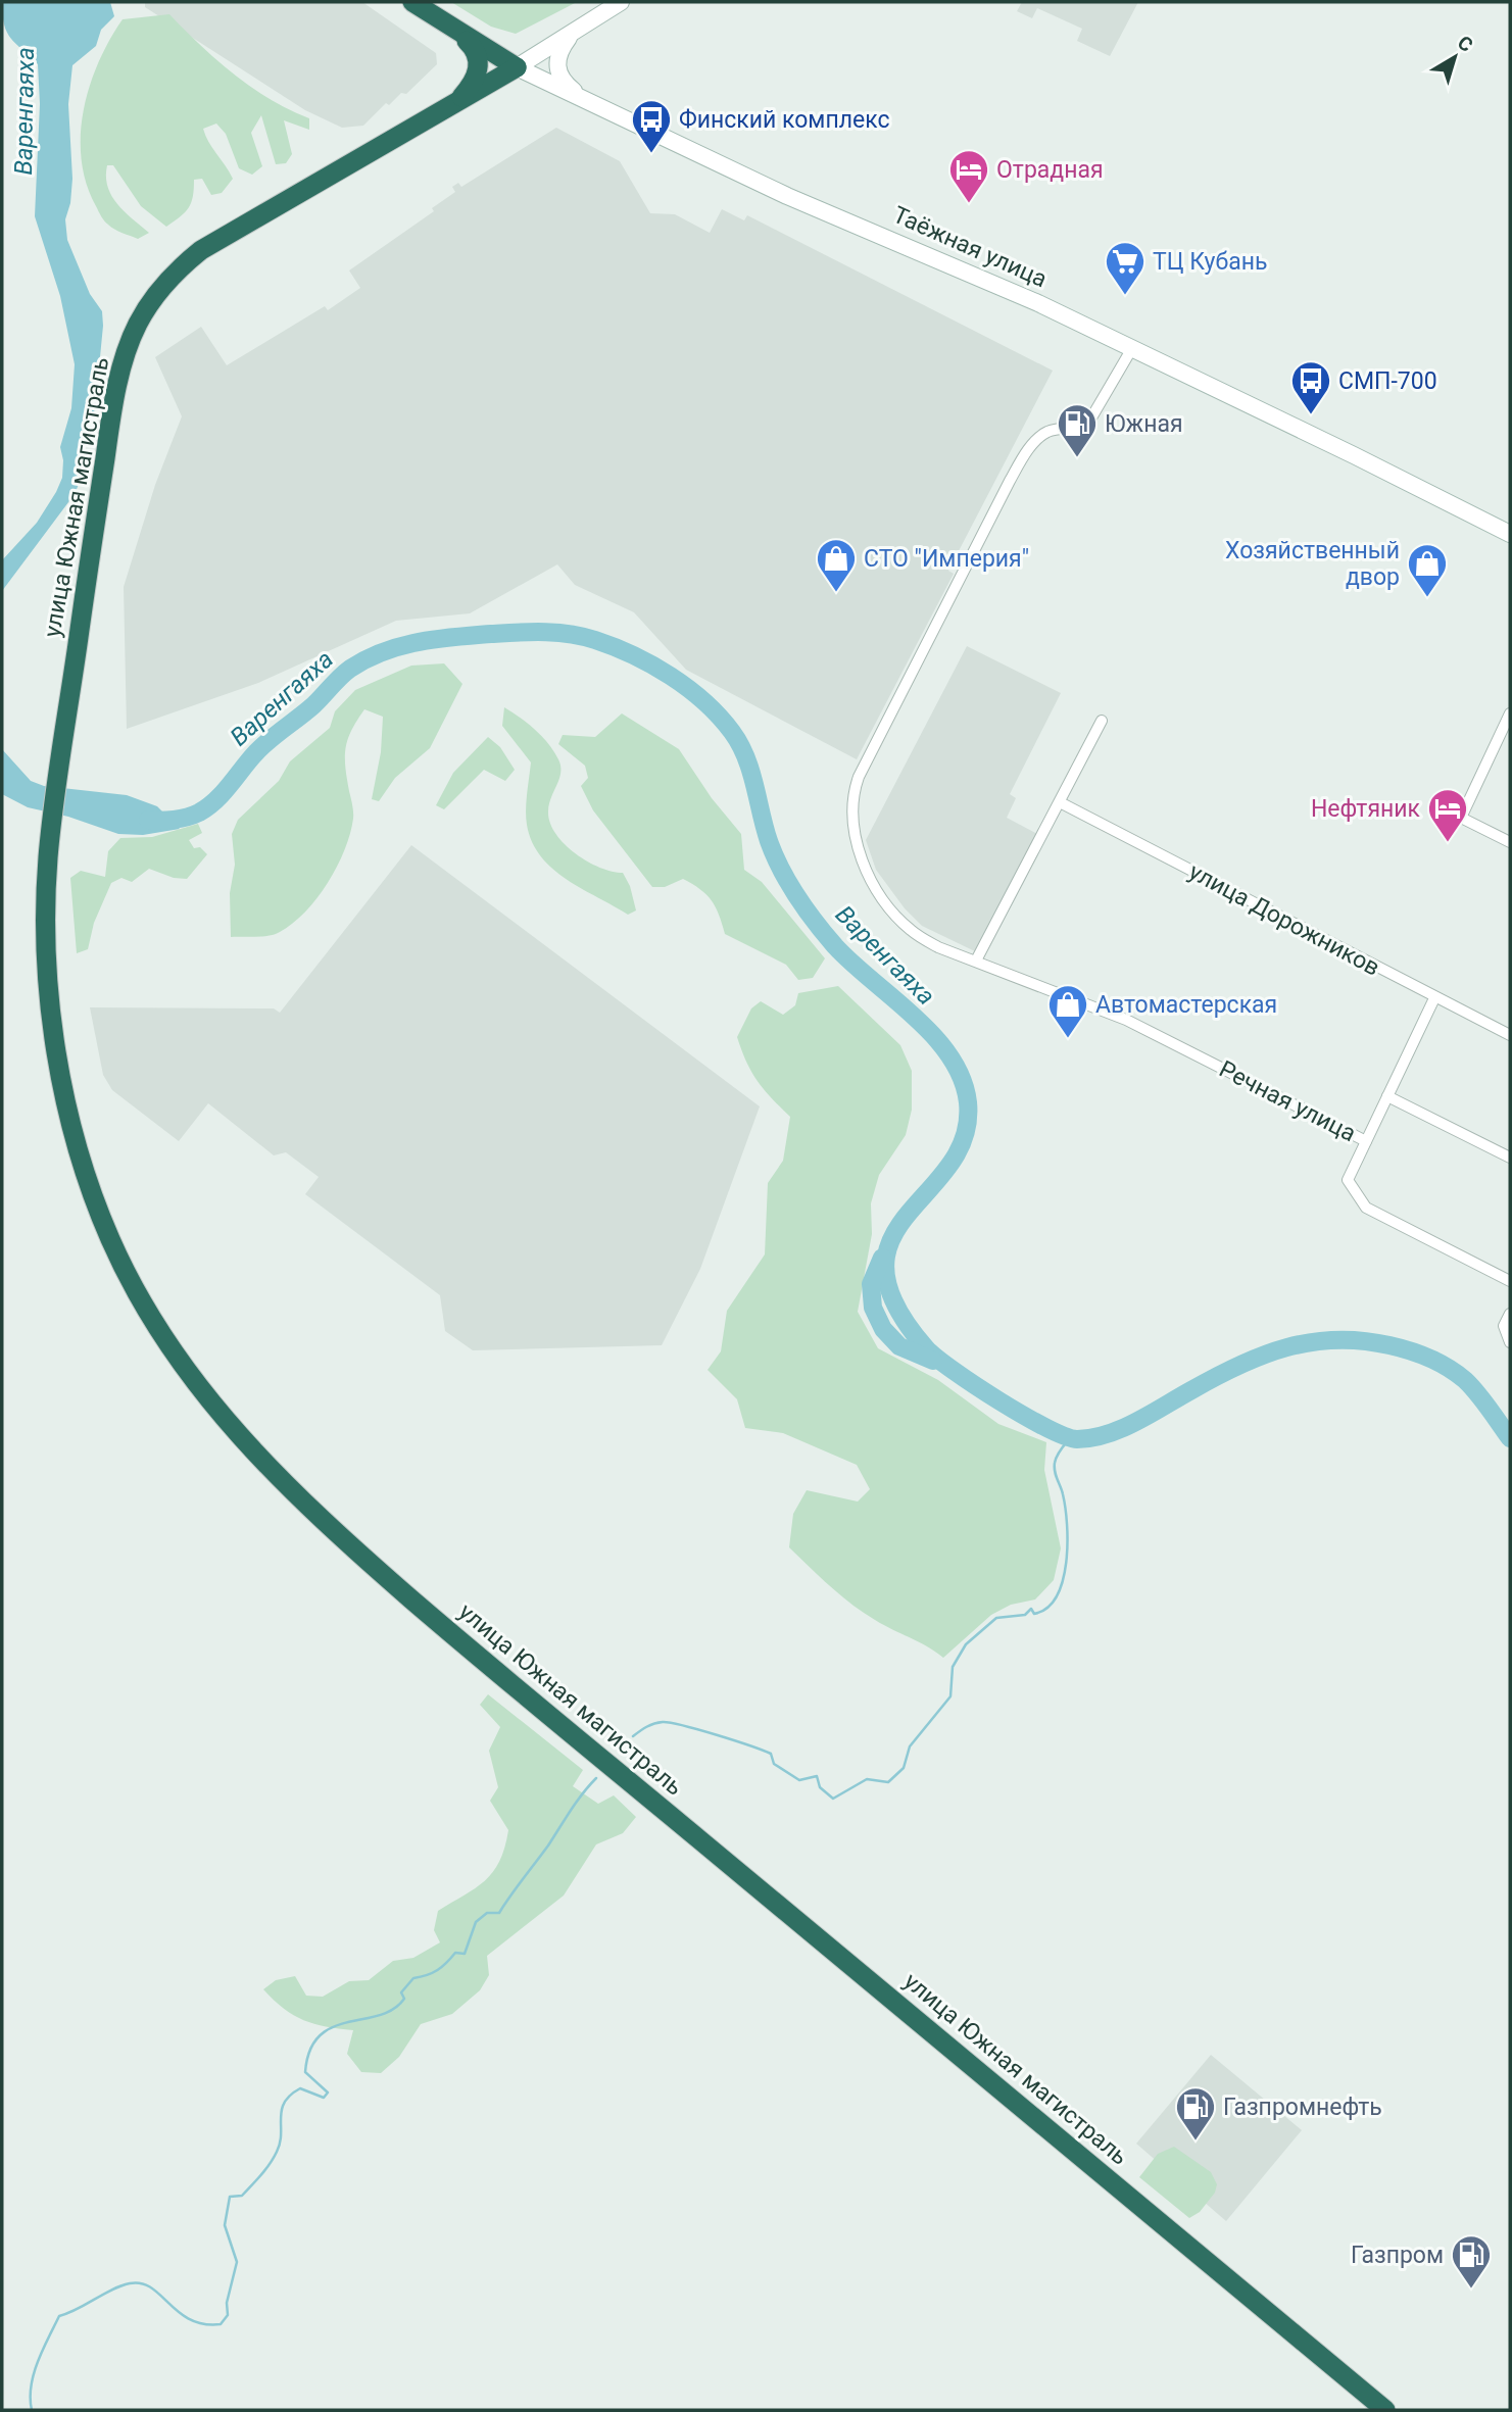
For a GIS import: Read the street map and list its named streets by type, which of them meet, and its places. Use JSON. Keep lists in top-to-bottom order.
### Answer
{
  "streets": {
    "highway": ["Таёжная улица", "улица Южная магистраль"],
    "street": ["улица Дорожников", "Речная улица"]
  },
  "crossings": [
    ["Таёжная улица", "улица Южная магистраль"],
    ["Таёжная улица", "Речная улица"]
  ],
  "water": ["Варенгаяха"],
  "places": {
    "bus stop": ["Финский комплекс", "СМП-700"],
    "hotel": ["Отрадная", "Нефтяник"],
    "supermarket": ["ТЦ Кубань"],
    "fuel station": ["Южная", "Газпромнефть", "Газпром"],
    "shop": ["СТО \"Империя\"", "Хозяйственный двор", "Автомастерская"]
  },
  "north": "top right"
}
